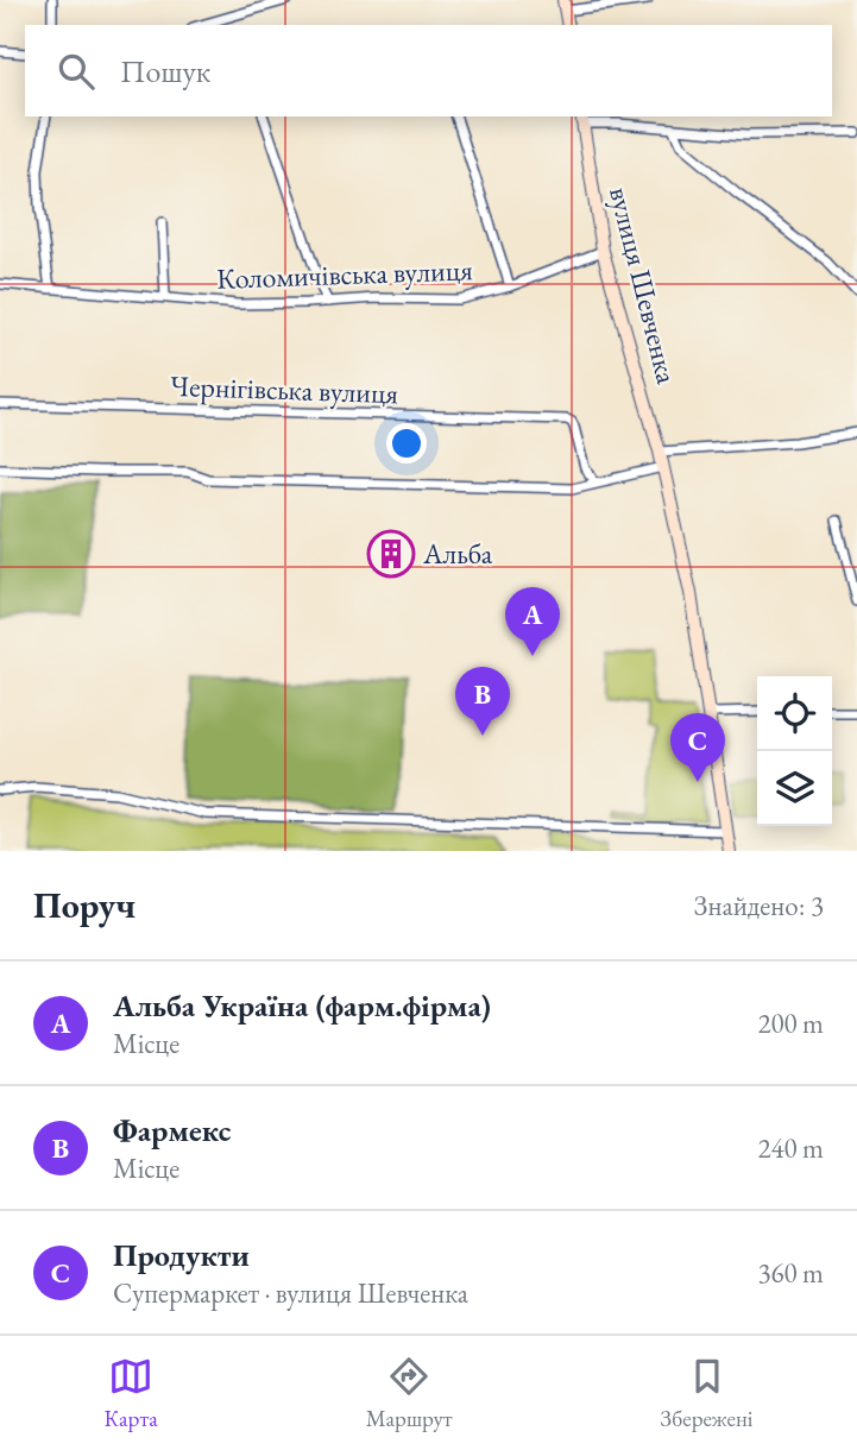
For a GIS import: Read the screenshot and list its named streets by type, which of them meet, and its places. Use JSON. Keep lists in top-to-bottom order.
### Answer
{
  "streets": {
    "main road": ["вулиця Шевченка"],
    "street": ["Коломичівська вулиця", "Чернігівська вулиця"]
  },
  "places": {
    "building": ["Альба"]
  },
  "page": {
    "search": "Пошук",
    "pins": ["A", "B", "C"],
    "heading": ["Поруч", "Знайдено: 3"],
    "list": [
      {
        "mark": "A",
        "name": "Альба Україна (фарм.фірма)",
        "note": "Місце",
        "value": "200 m"
      },
      {
        "mark": "B",
        "name": "Фармекс",
        "note": "Місце",
        "value": "240 m"
      },
      {
        "mark": "C",
        "name": "Продукти",
        "note": "Супермаркет · вулиця Шевченка",
        "value": "360 m"
      }
    ],
    "nav": ["Карта", "Маршрут", "Збережені"]
  }
}
